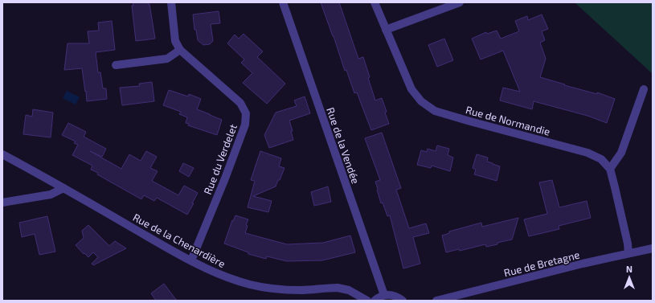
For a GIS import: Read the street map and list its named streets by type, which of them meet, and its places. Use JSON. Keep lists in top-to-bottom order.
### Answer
{
  "streets": {
    "street": [
      "Rue de Normandie",
      "Rue de la Vendée",
      "Rue du Verdelet",
      "Rue de la Chenardière",
      "Rue de Bretagne"
    ]
  },
  "crossings": [
    ["Rue du Verdelet", "Rue de la Chenardière"]
  ],
  "north": "top"
}
